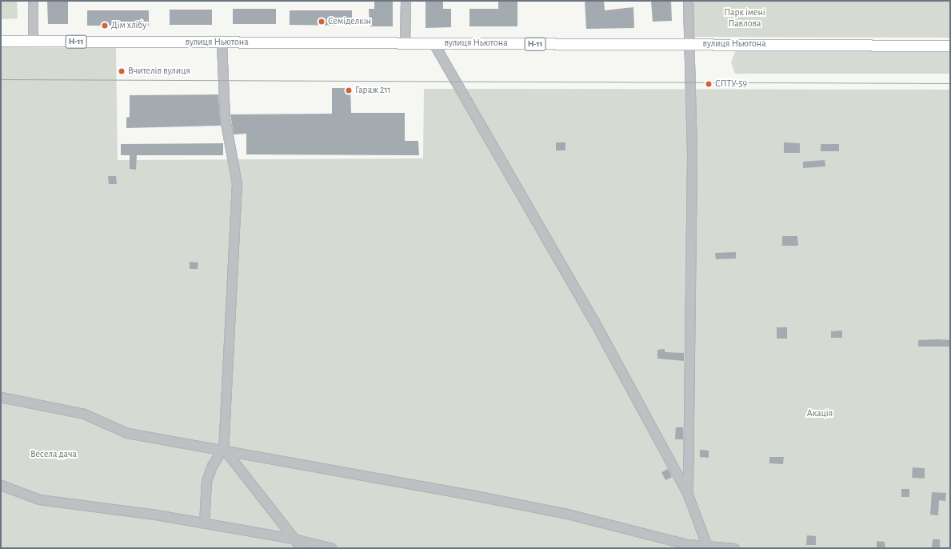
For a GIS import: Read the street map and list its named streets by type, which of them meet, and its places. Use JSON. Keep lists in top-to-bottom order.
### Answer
{
  "streets": {
    "main road": ["Н-11", "вулиця Ньютона"]
  },
  "parks": ["Парк імені Павлова", "Акація", "Весела дача"],
  "places": [
    "Семіделкін",
    "Дім хлібу",
    "Вчителів вулиця",
    "СПТУ-59",
    "Гараж 211"
  ]
}
